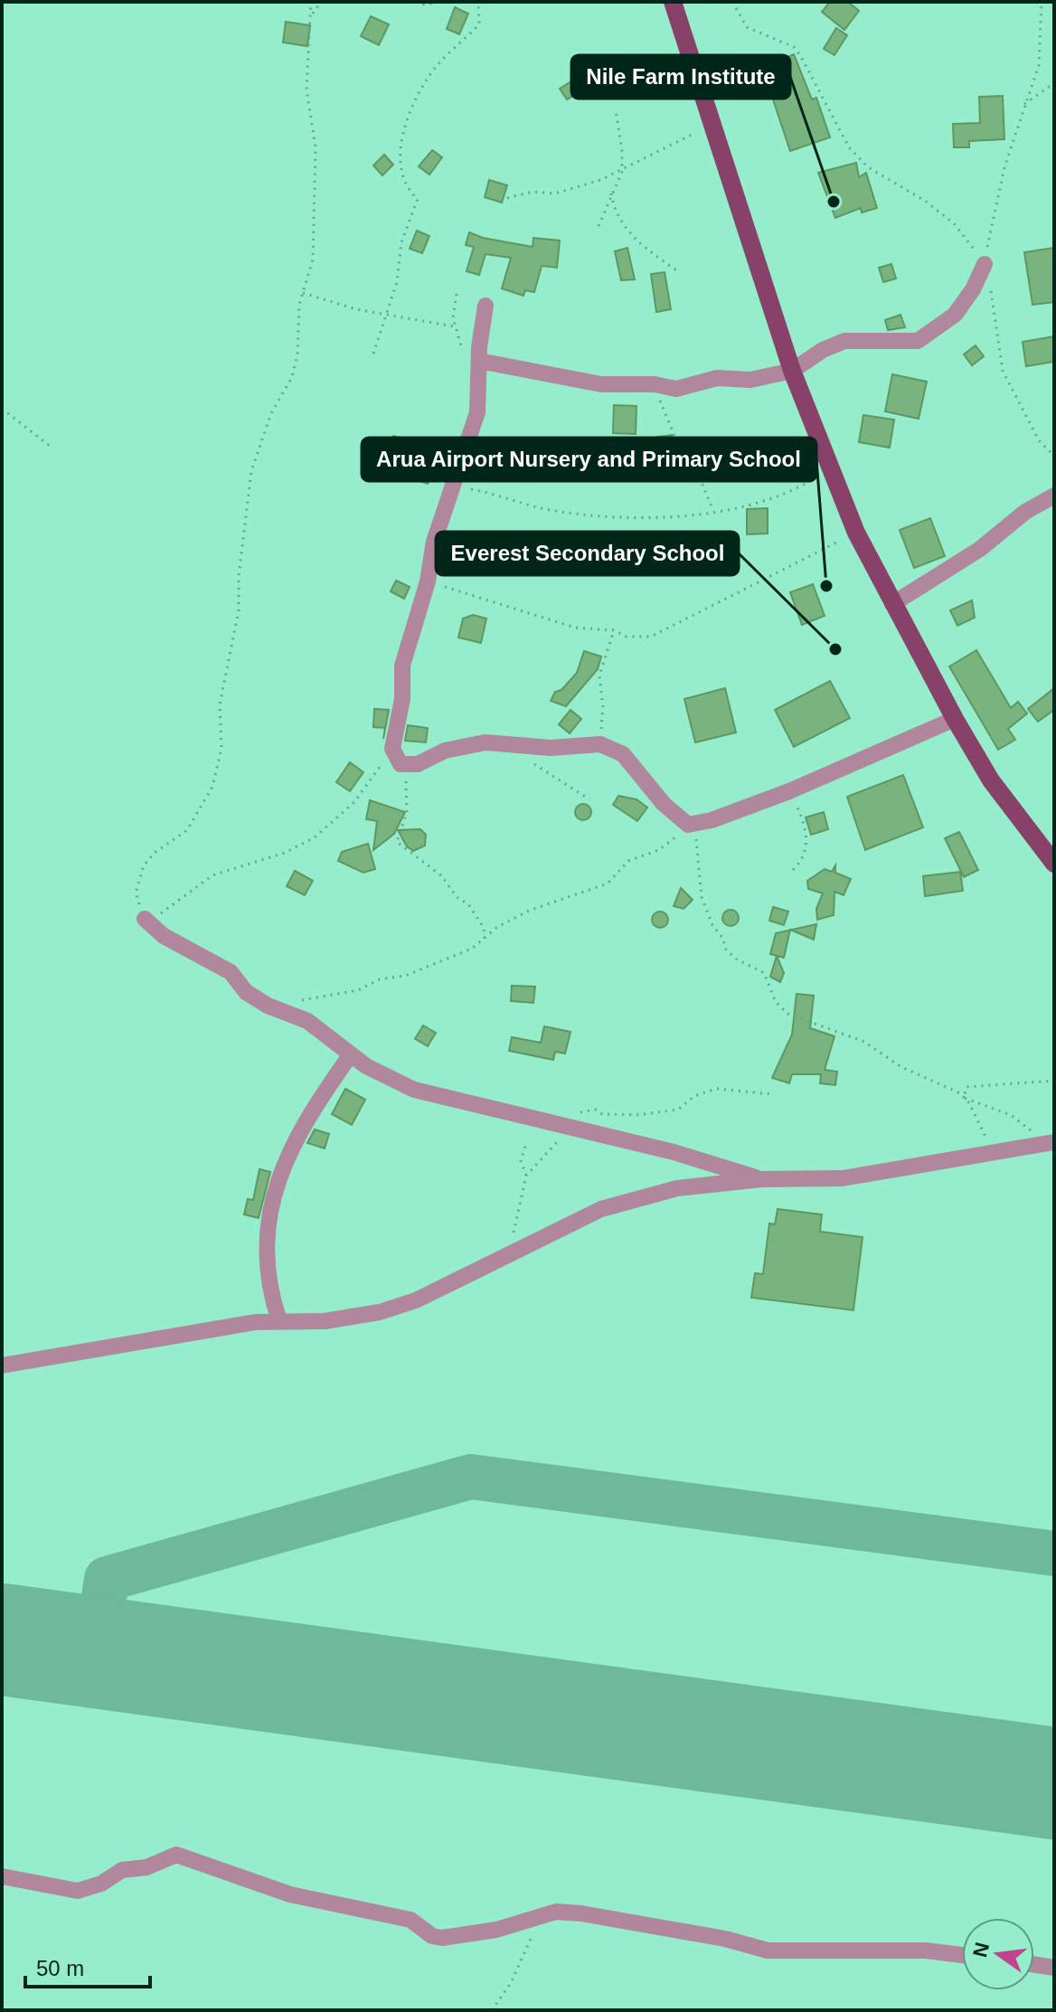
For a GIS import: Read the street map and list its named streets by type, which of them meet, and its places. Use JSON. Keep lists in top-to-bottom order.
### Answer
{
  "places": ["Nile Farm Institute", "Arua Airport Nursery and Primary School", "Everest Secondary School"],
  "scale_bar": "50 m",
  "north": "left"
}
